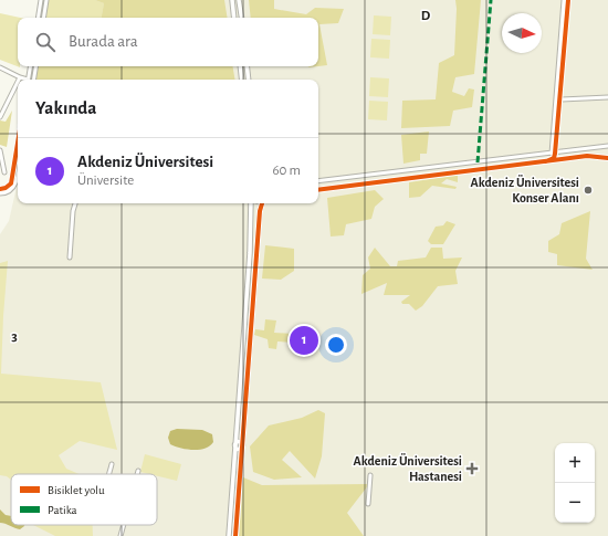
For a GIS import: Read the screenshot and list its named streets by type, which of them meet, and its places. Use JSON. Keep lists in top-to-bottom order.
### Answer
{
  "places": {
    "other": ["Akdeniz Üniversitesi Konser Alanı"],
    "health": ["Akdeniz Üniversitesi Hastanesi"]
  },
  "legend": ["Bisiklet yolu", "Patika"],
  "north": "right",
  "page": {
    "search": "Burada ara",
    "heading": "Yakında",
    "list": [
      {
        "mark": "1",
        "name": "Akdeniz Üniversitesi",
        "note": "Üniversite",
        "value": "60 m"
      }
    ],
    "pins": "1",
    "map_buttons": ["+", "−"]
  },
  "grid": {
    "columns": ["D"],
    "rows": ["3"]
  }
}
